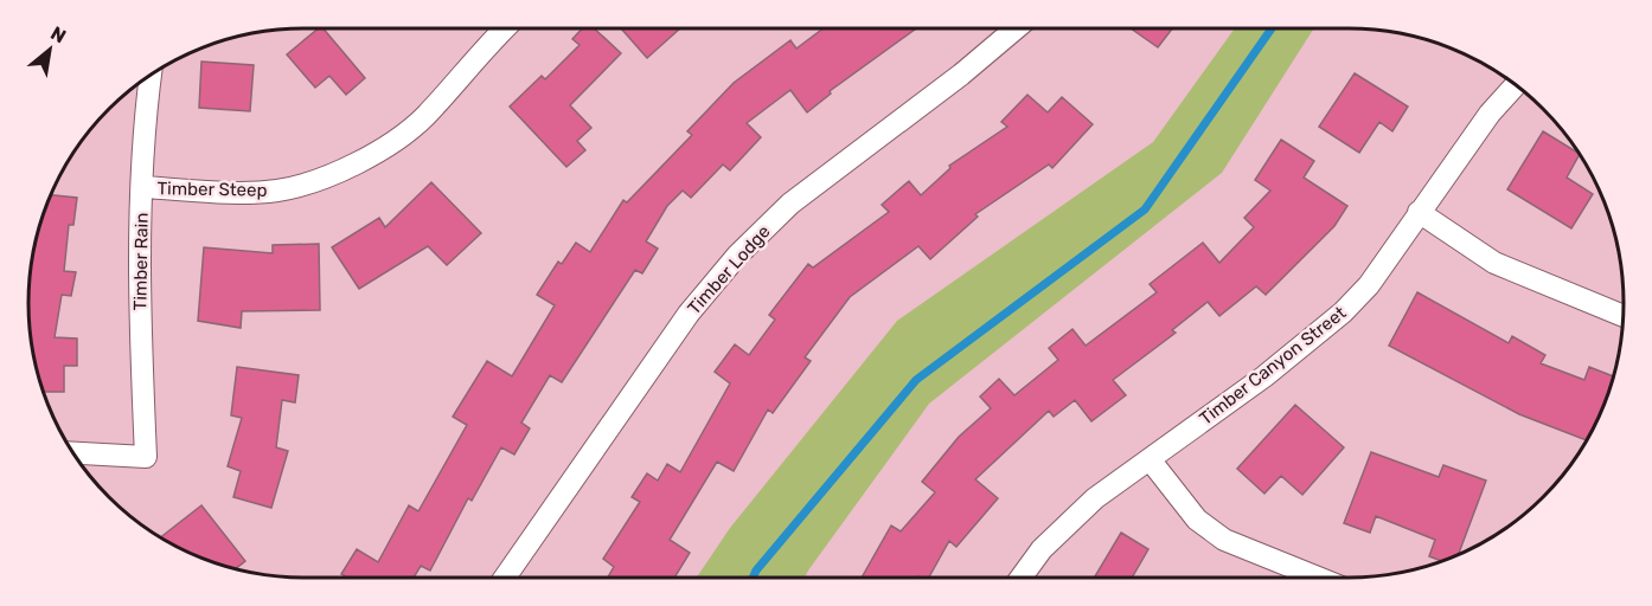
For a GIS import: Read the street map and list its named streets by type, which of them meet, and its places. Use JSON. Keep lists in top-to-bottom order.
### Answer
{
  "streets": {
    "street": [
      "Timber Steep",
      "Timber Rain",
      "Timber Lodge",
      "Timber Canyon Street"
    ]
  },
  "crossings": [
    ["Timber Steep", "Timber Rain"]
  ],
  "north": "top right"
}
